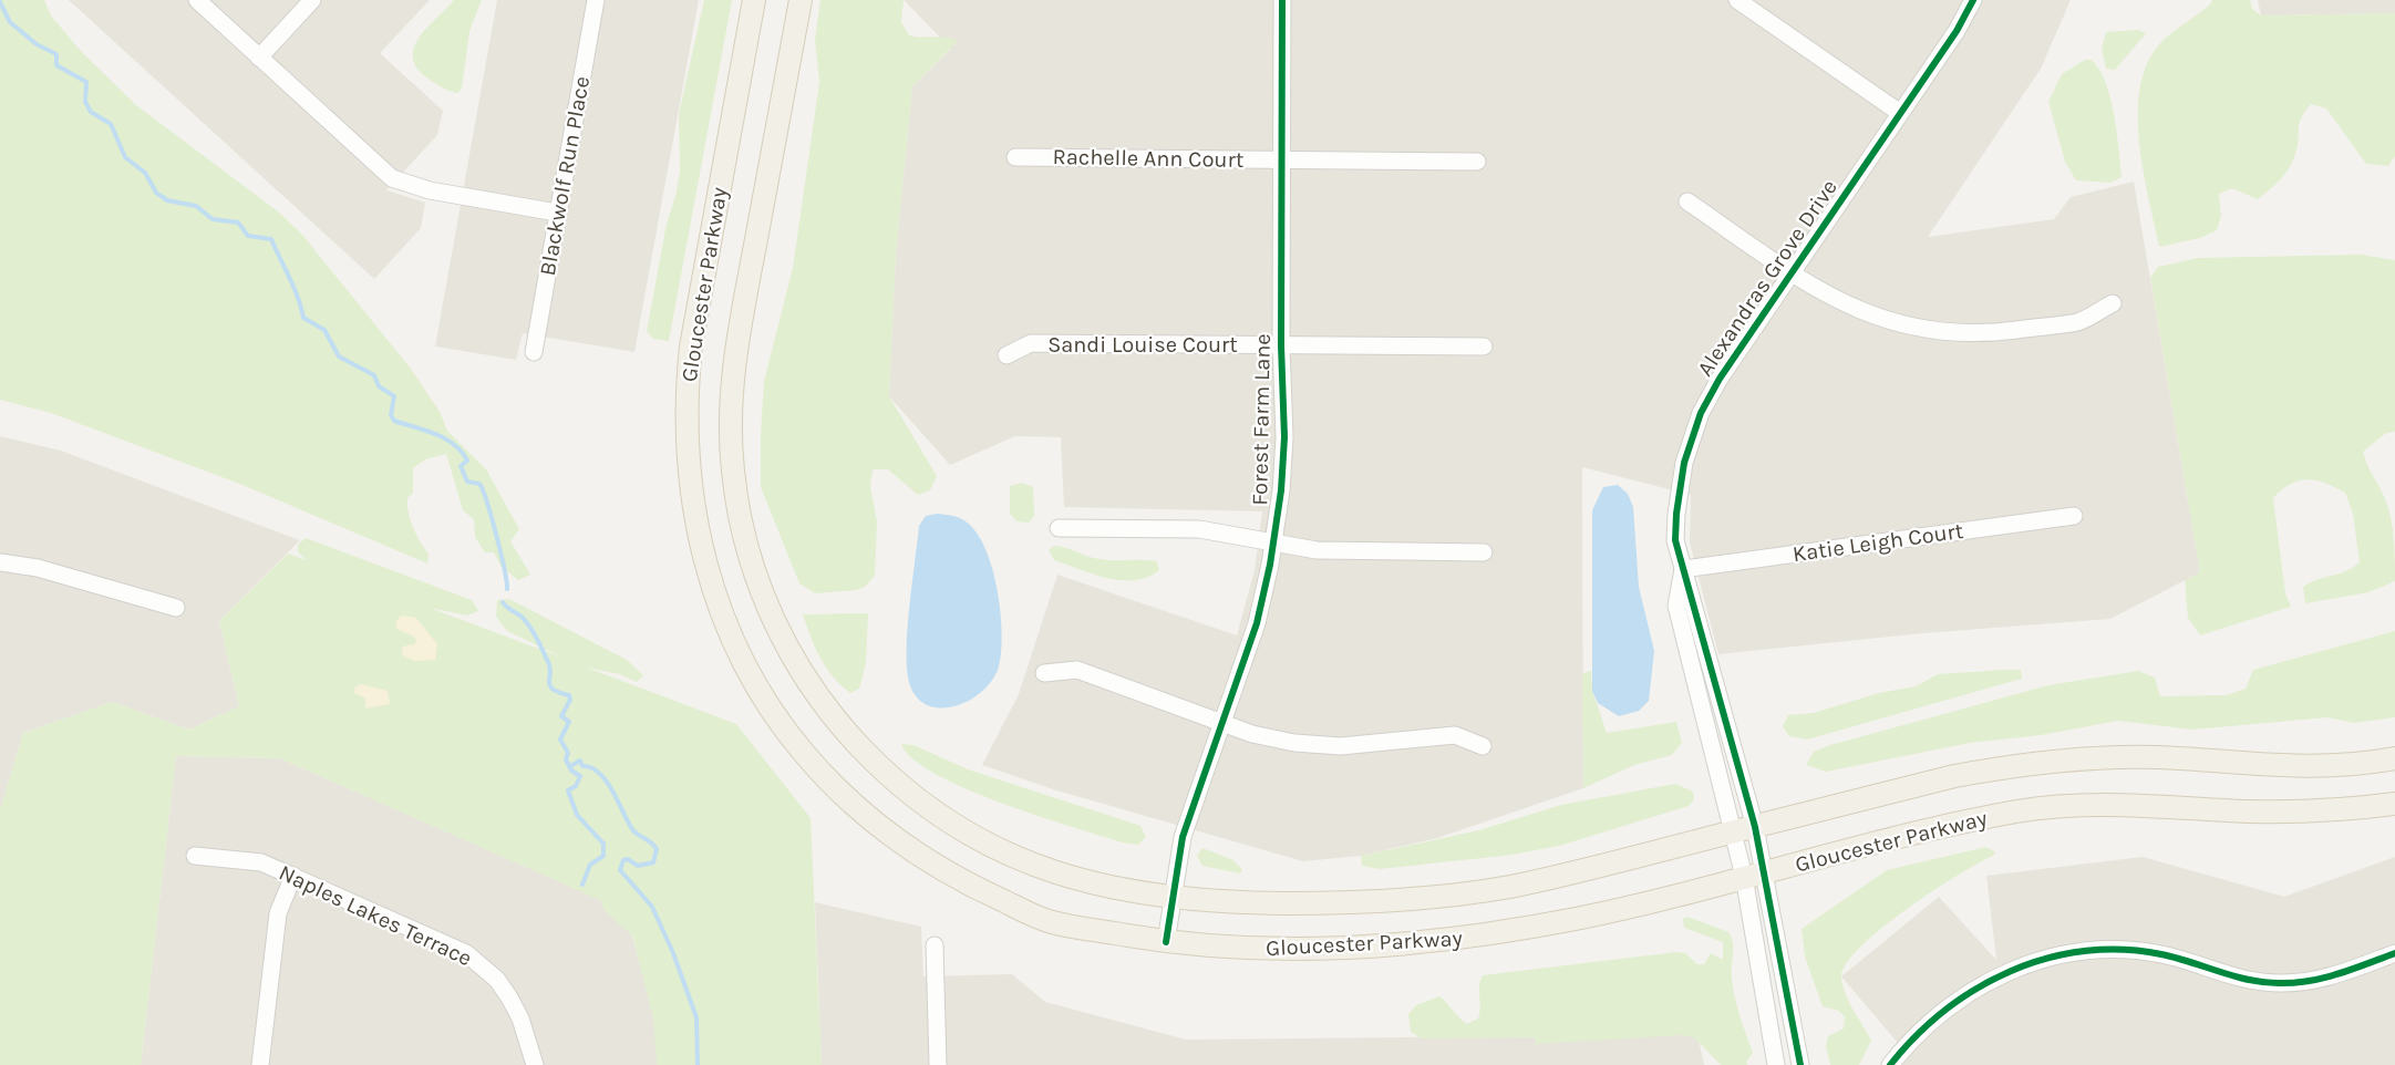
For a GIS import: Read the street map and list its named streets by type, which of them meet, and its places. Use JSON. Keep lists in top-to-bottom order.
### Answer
{
  "streets": {
    "main road": ["Gloucester Parkway"],
    "street": [
      "Rachelle Ann Court",
      "Blackwolf Run Place",
      "Alexandras Grove Drive",
      "Sandi Louise Court",
      "Forest Farm Lane",
      "Katie Leigh Court",
      "Naples Lakes Terrace"
    ]
  },
  "crossings": [
    ["Rachelle Ann Court", "Forest Farm Lane"],
    ["Alexandras Grove Drive", "Gloucester Parkway"],
    ["Alexandras Grove Drive", "Katie Leigh Court"],
    ["Gloucester Parkway", "Forest Farm Lane"],
    ["Sandi Louise Court", "Forest Farm Lane"]
  ]
}
